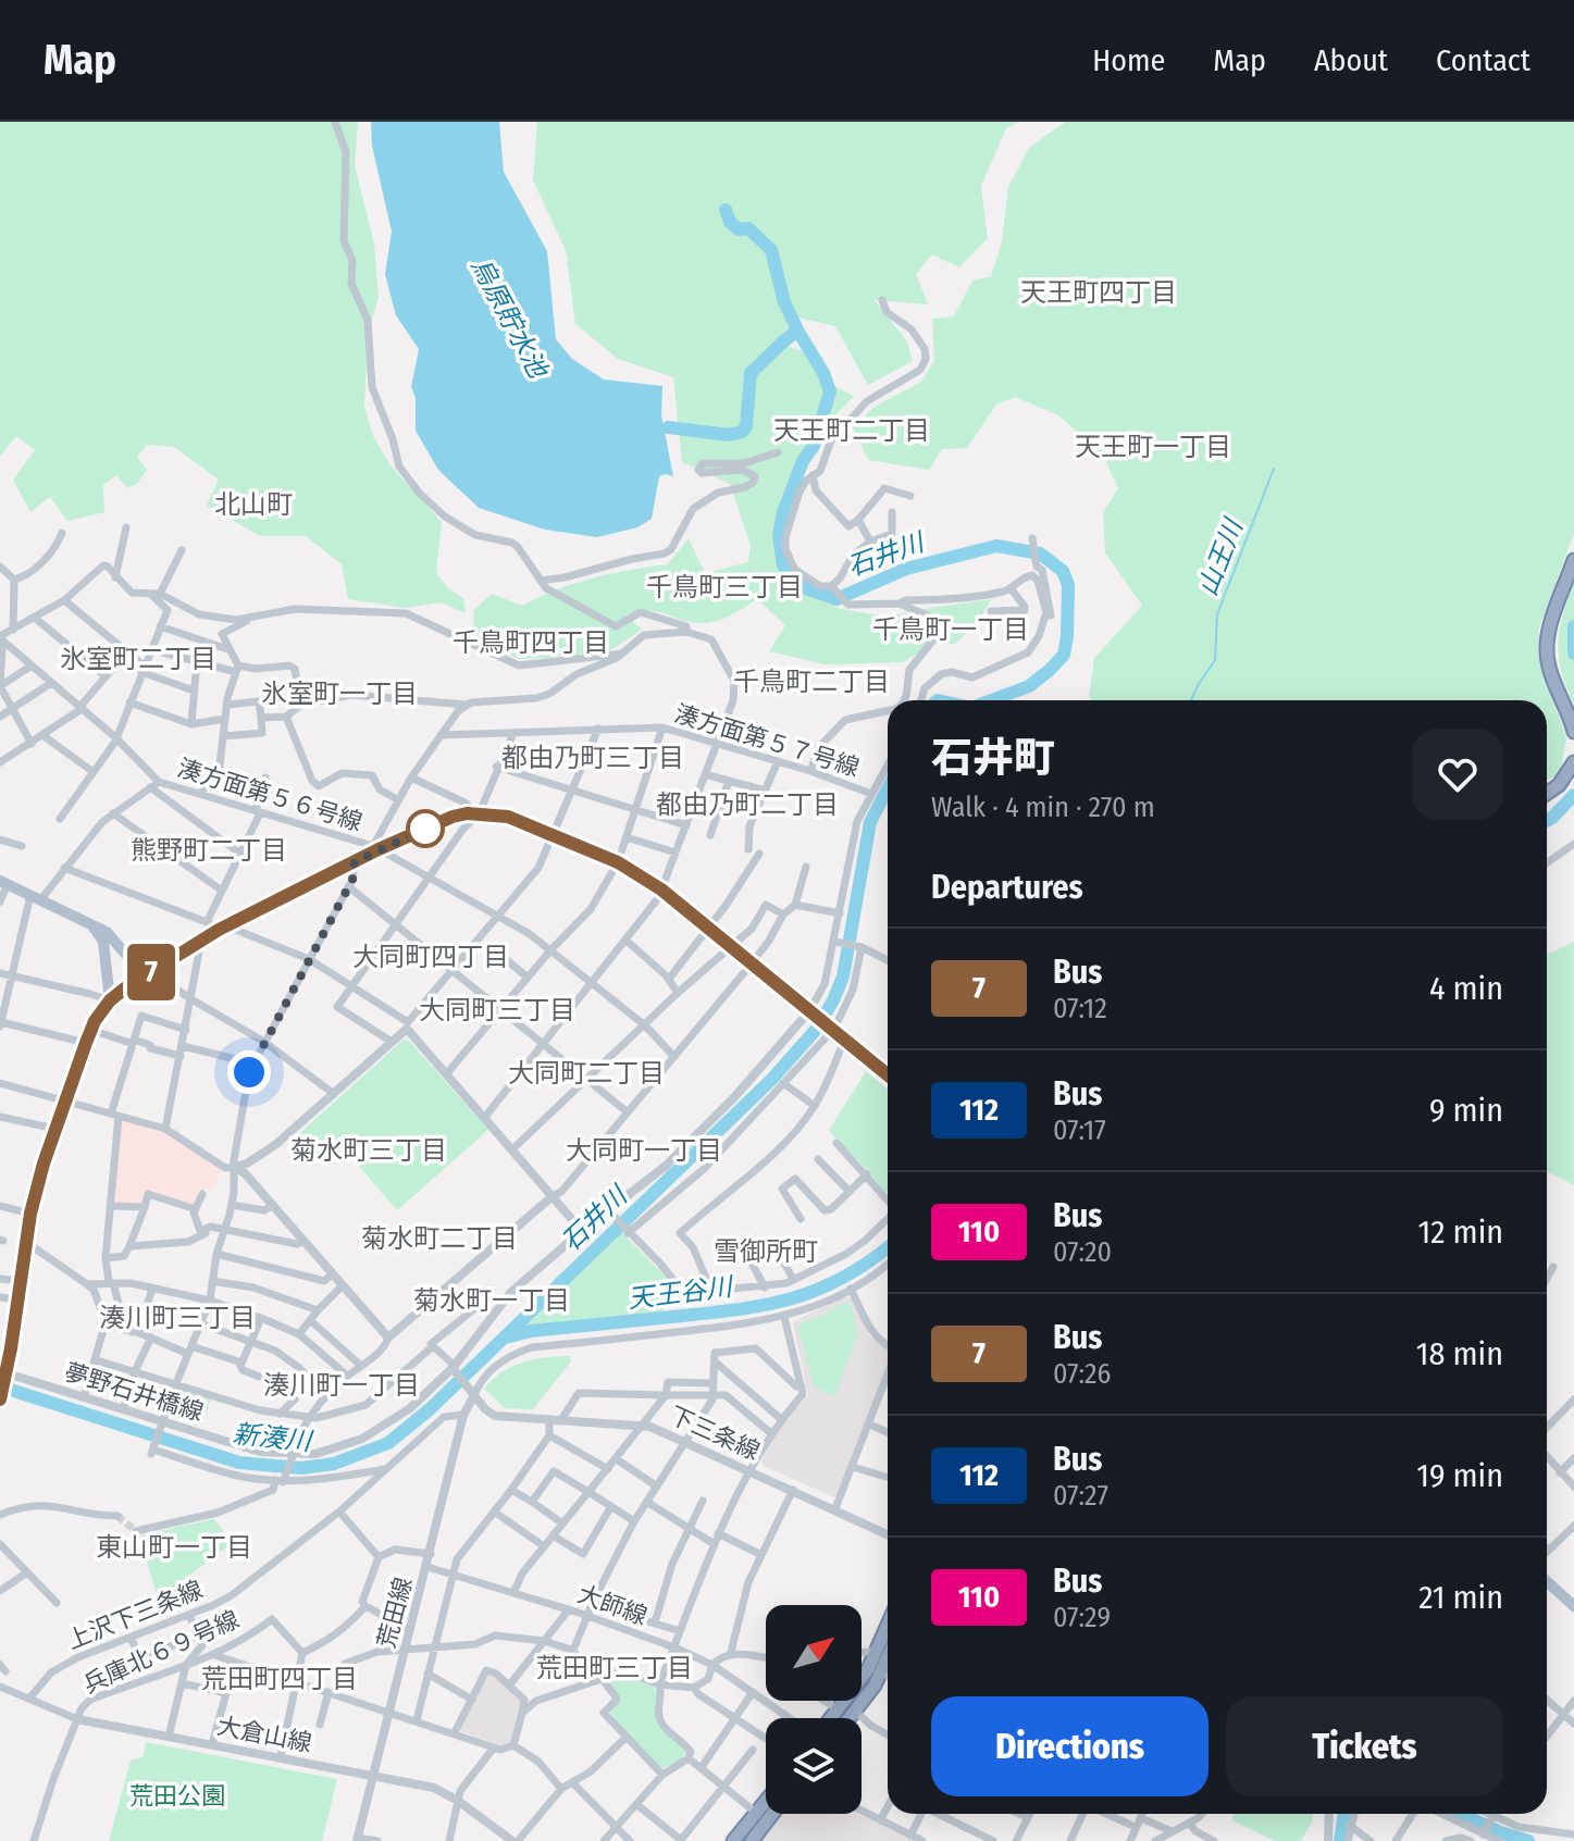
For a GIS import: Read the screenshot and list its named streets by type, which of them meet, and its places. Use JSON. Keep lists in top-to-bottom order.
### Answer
{
  "streets": {
    "street": [
      "湊方面第５７号線",
      "湊方面第５６号線",
      "夢野石井橋線",
      "下三条線",
      "大師線",
      "荒田線",
      "上沢下三条線",
      "兵庫北６９号線",
      "大倉山線"
    ]
  },
  "crossings": [
    ["夢野石井橋線", "下三条線"],
    ["下三条線", "荒田線"],
    ["大師線", "荒田線"],
    ["荒田線", "上沢下三条線"],
    ["荒田線", "大倉山線"],
    ["上沢下三条線", "大倉山線"],
    ["兵庫北６９号線", "大倉山線"]
  ],
  "districts": [
    "天王町四丁目",
    "天王町二丁目",
    "天王町一丁目",
    "北山町",
    "千鳥町三丁目",
    "千鳥町一丁目",
    "千鳥町四丁目",
    "氷室町二丁目",
    "千鳥町二丁目",
    "氷室町一丁目",
    "都由乃町三丁目",
    "都由乃町二丁目",
    "熊野町二丁目",
    "大同町四丁目",
    "大同町三丁目",
    "大同町二丁目",
    "菊水町三丁目",
    "大同町一丁目",
    "菊水町二丁目",
    "雪御所町",
    "菊水町一丁目",
    "湊川町三丁目",
    "湊川町一丁目",
    "東山町一丁目",
    "荒田町三丁目",
    "荒田町四丁目"
  ],
  "water": [
    "烏原貯水池",
    "石井川",
    "山王川",
    "天王谷川",
    "新湊川"
  ],
  "parks": ["荒田公園"],
  "lines": ["bus line 7"],
  "north": "top right",
  "page": {
    "header": "Map",
    "nav": [
      "Home",
      "Map",
      "About",
      "Contact"
    ],
    "on_map": "7",
    "heading": [
      ["石井町", "Walk · 4 min · 270 m"],
      "Departures"
    ],
    "list": [
      {
        "mark": "7",
        "name": "Bus",
        "note": "07:12",
        "value": "4 min"
      },
      {
        "mark": "112",
        "name": "Bus",
        "note": "07:17",
        "value": "9 min"
      },
      {
        "mark": "110",
        "name": "Bus",
        "note": "07:20",
        "value": "12 min"
      },
      {
        "mark": "7",
        "name": "Bus",
        "note": "07:26",
        "value": "18 min"
      },
      {
        "mark": "112",
        "name": "Bus",
        "note": "07:27",
        "value": "19 min"
      },
      {
        "mark": "110",
        "name": "Bus",
        "note": "07:29",
        "value": "21 min"
      }
    ],
    "buttons": ["Directions", "Tickets"]
  }
}
